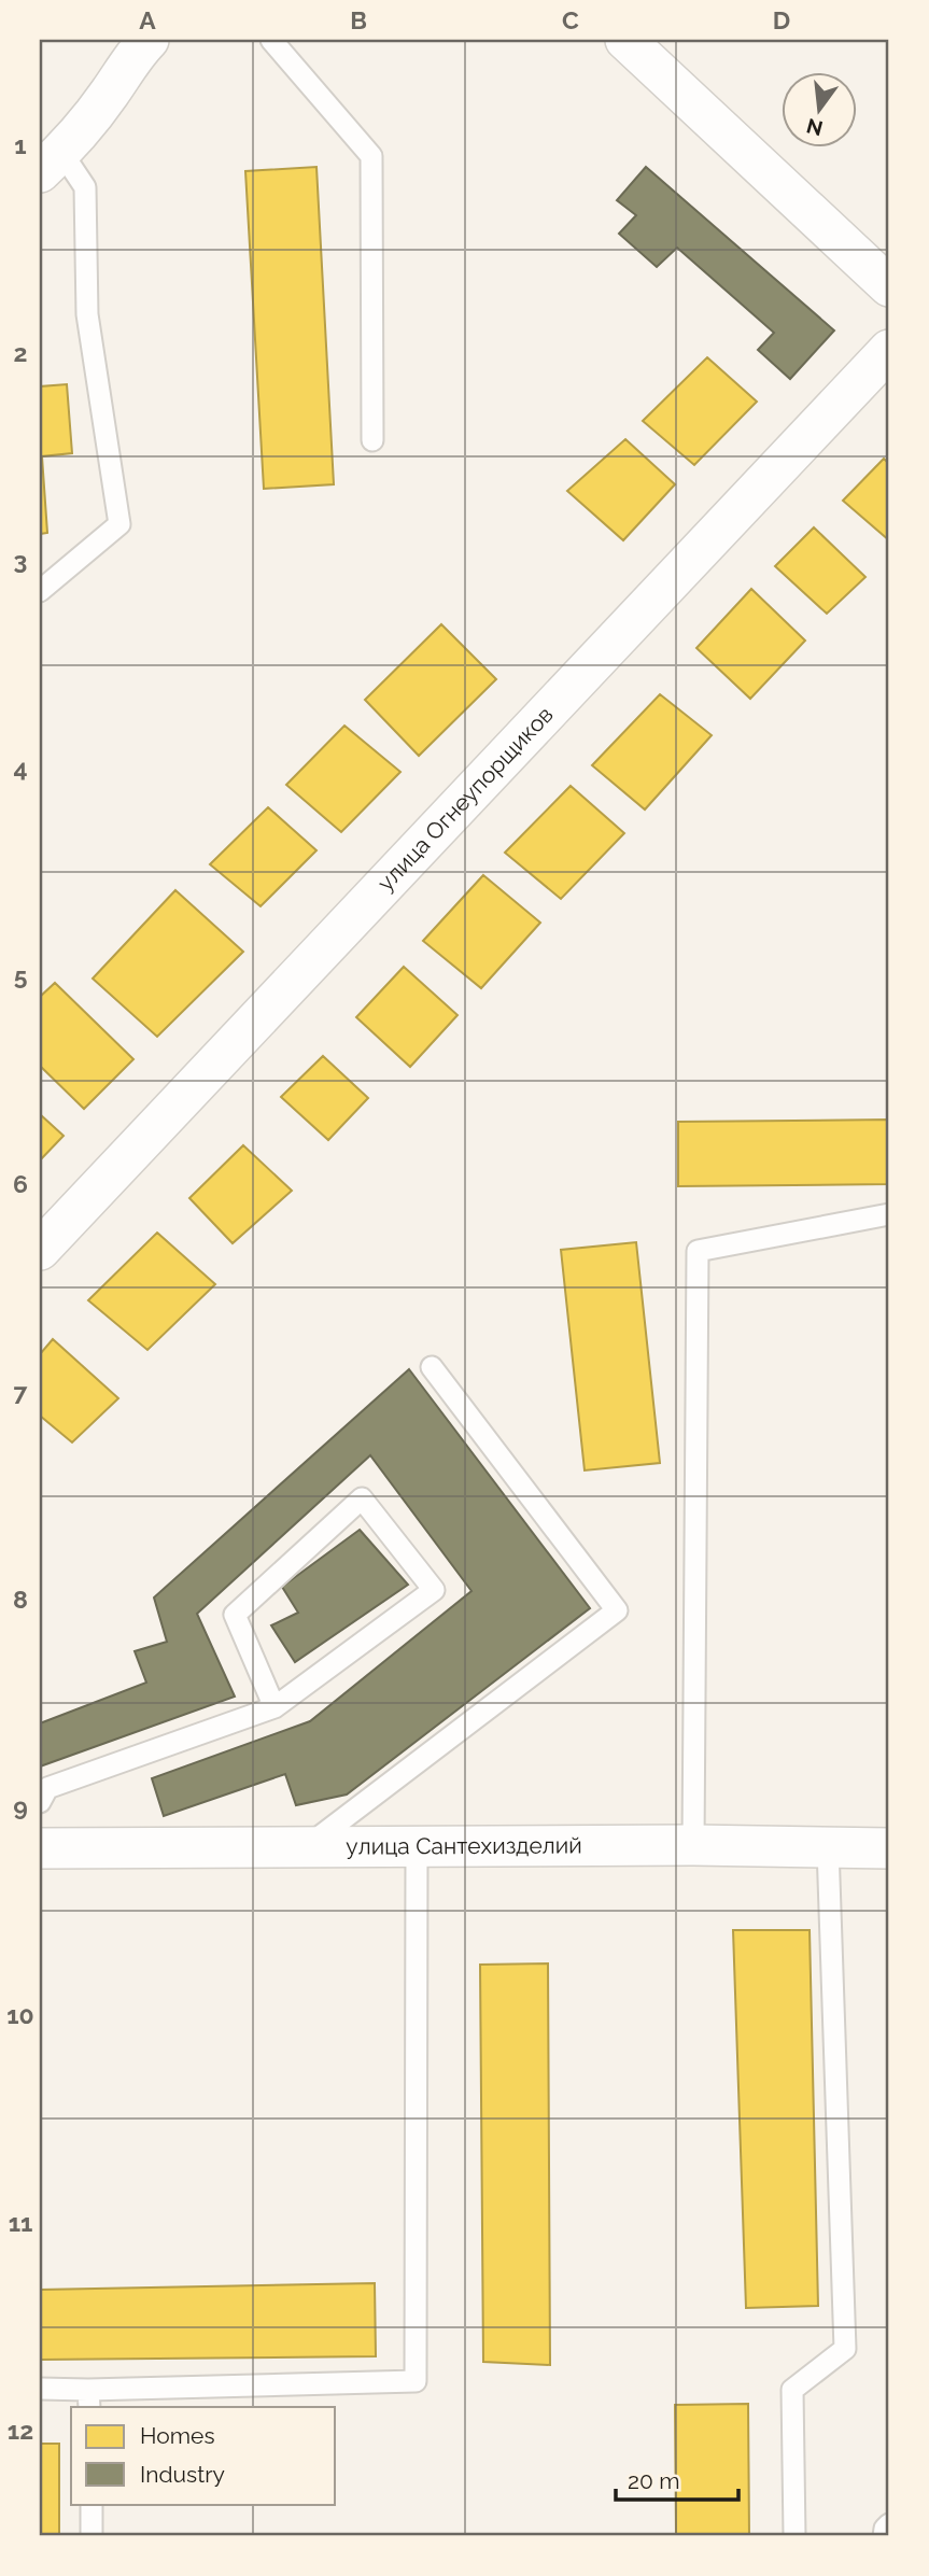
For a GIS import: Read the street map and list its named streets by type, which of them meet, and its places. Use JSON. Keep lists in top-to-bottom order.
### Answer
{
  "streets": {
    "street": ["улица Огнеупорщиков", "улица Сантехизделий"]
  },
  "legend": ["Homes", "Industry"],
  "scale_bar": "20 m",
  "north": "bottom",
  "grid": {
    "columns": [
      "A",
      "B",
      "C",
      "D"
    ],
    "rows": [
      "1",
      "2",
      "3",
      "4",
      "5",
      "6",
      "7",
      "8",
      "9",
      "10",
      "11",
      "12"
    ]
  }
}
